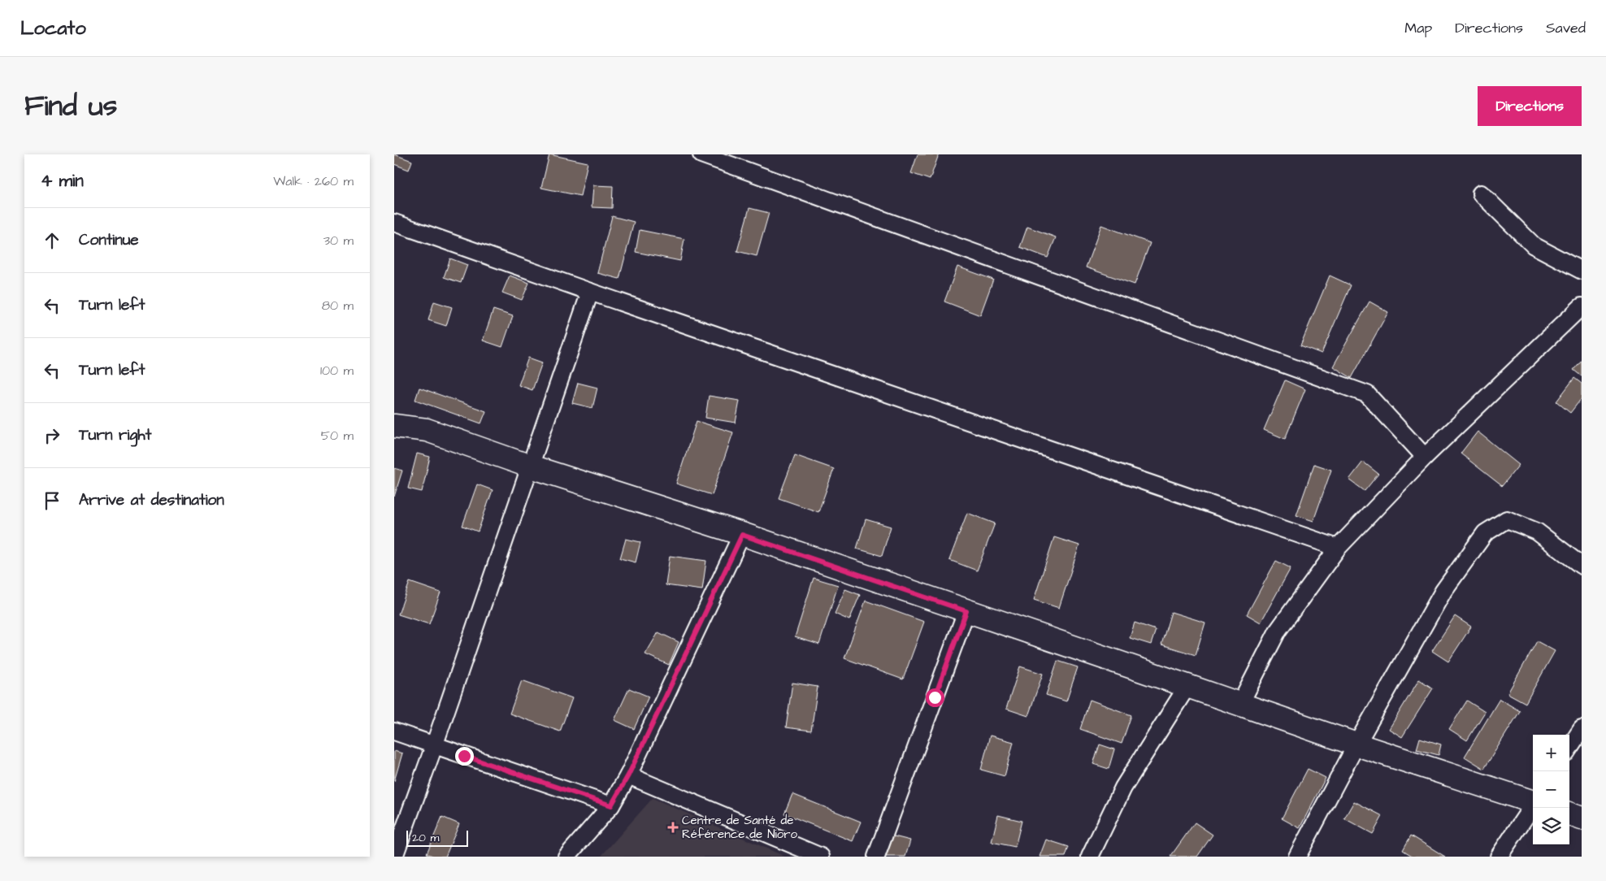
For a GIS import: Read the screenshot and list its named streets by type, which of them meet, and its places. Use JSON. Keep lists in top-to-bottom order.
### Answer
{
  "places": {
    "health": ["Centre de Santé de Référence de Nioro"]
  },
  "scale_bar": "20 m",
  "page": {
    "header": "Locato",
    "nav": ["Map", "Directions", "Saved"],
    "title": "Find us",
    "buttons": "Directions",
    "heading": ["4 min", "Walk · 260 m"],
    "list": [
      ["Continue", "30 m"],
      ["Turn left", "80 m"],
      ["Turn left", "100 m"],
      ["Turn right", "50 m"],
      "Arrive at destination"
    ],
    "map_buttons": ["+", "−"],
    "scale": "20 m"
  }
}
